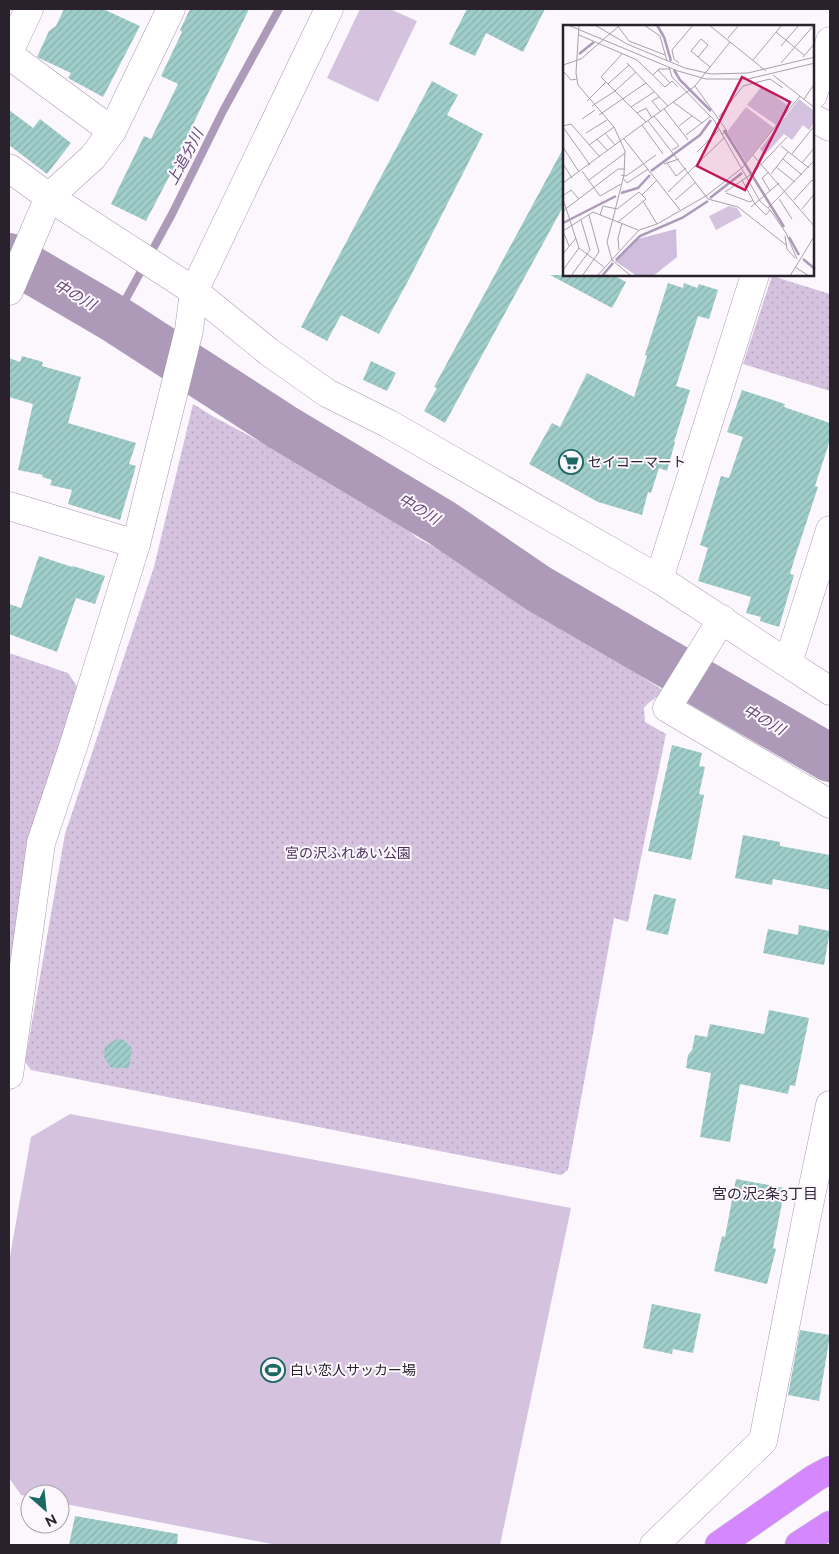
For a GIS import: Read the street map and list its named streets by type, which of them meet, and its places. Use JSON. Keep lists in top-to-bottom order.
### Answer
{
  "districts": ["宮の沢2条3丁目"],
  "water": ["上追分川", "中の川"],
  "parks": ["宮の沢ふれあい公園"],
  "places": {
    "supermarket": ["セイコーマート"],
    "sports": ["白い恋人サッカー場"]
  },
  "north": "bottom right"
}
